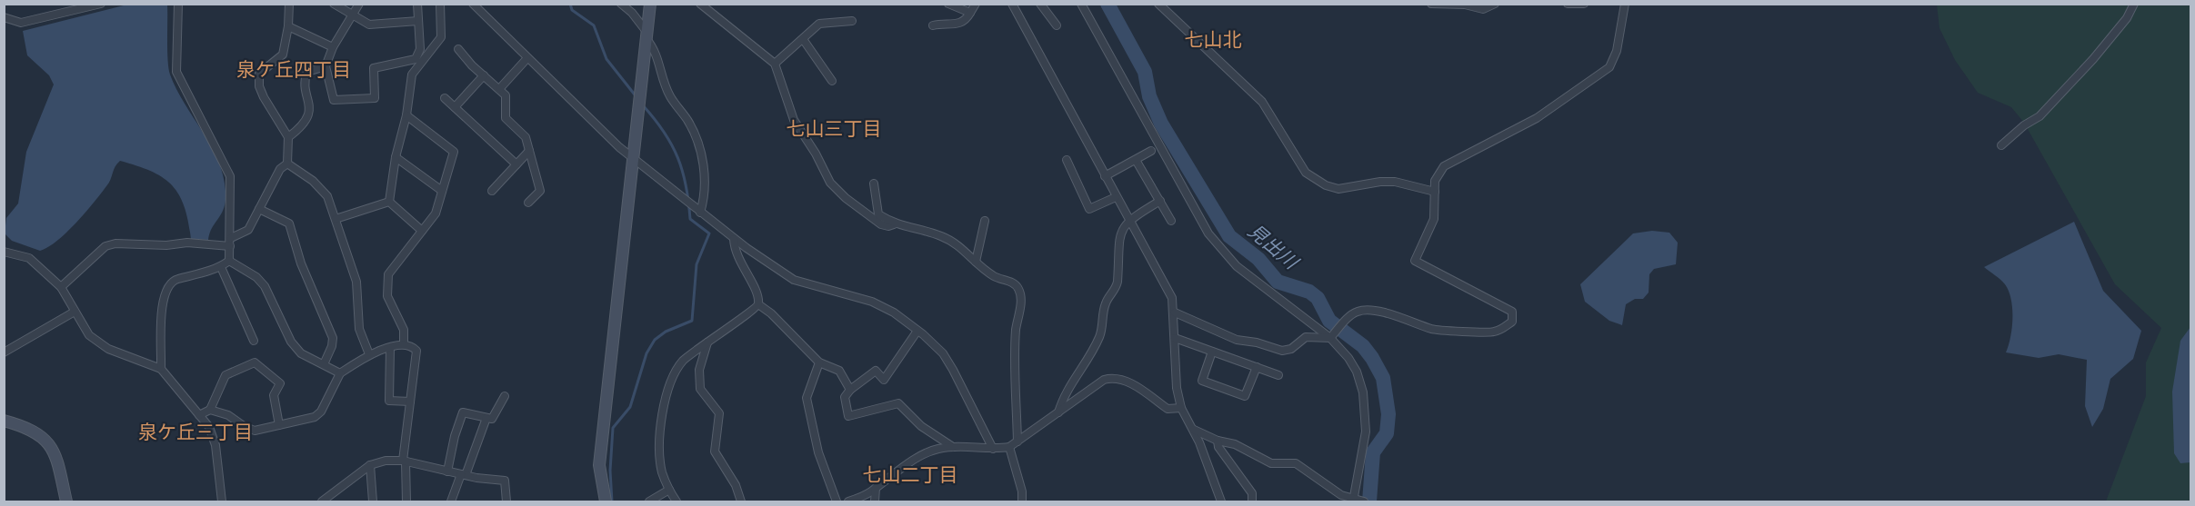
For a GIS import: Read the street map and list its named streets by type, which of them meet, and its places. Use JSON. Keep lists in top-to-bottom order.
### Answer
{
  "districts": [
    "七山北",
    "泉ケ丘四丁目",
    "七山三丁目",
    "泉ケ丘三丁目",
    "七山二丁目"
  ],
  "water": ["見出川"]
}
